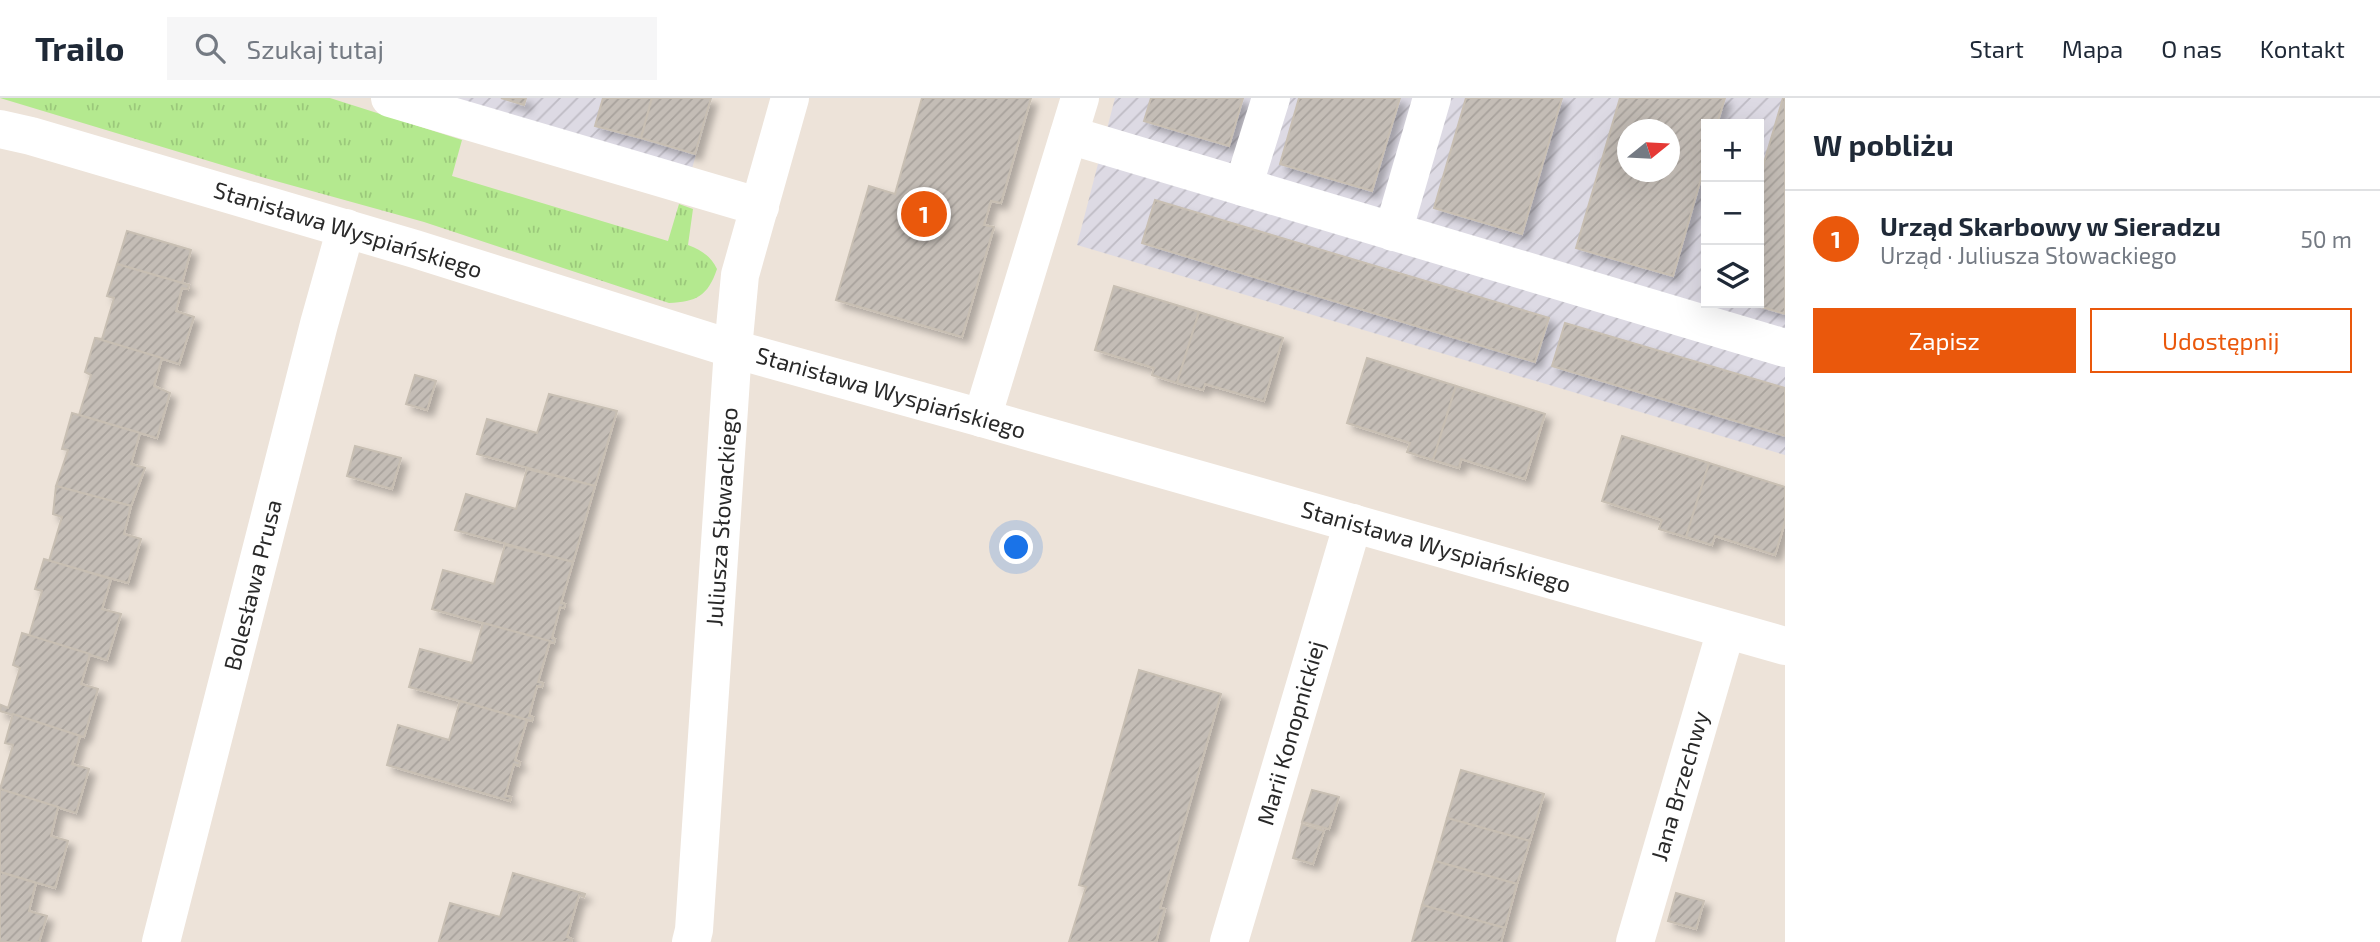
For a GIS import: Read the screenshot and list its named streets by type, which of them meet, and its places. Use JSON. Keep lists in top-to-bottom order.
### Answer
{
  "streets": {
    "street": [
      "Stanisława Wyspiańskiego",
      "Juliusza Słowackiego",
      "Bolesława Prusa",
      "Marii Konopnickiej",
      "Jana Brzechwy"
    ]
  },
  "crossings": [
    ["Stanisława Wyspiańskiego", "Juliusza Słowackiego"],
    ["Stanisława Wyspiańskiego", "Bolesława Prusa"],
    ["Stanisława Wyspiańskiego", "Marii Konopnickiej"],
    ["Stanisława Wyspiańskiego", "Jana Brzechwy"]
  ],
  "north": "right",
  "page": {
    "header": "Trailo",
    "search": "Szukaj tutaj",
    "nav": [
      "Start",
      "Mapa",
      "O nas",
      "Kontakt"
    ],
    "heading": "W pobliżu",
    "map_buttons": ["+", "−"],
    "pins": "1",
    "list": [
      {
        "mark": "1",
        "name": "Urząd Skarbowy w Sieradzu",
        "note": "Urząd · Juliusza Słowackiego",
        "value": "50 m"
      }
    ],
    "buttons": ["Zapisz", "Udostępnij"]
  }
}
